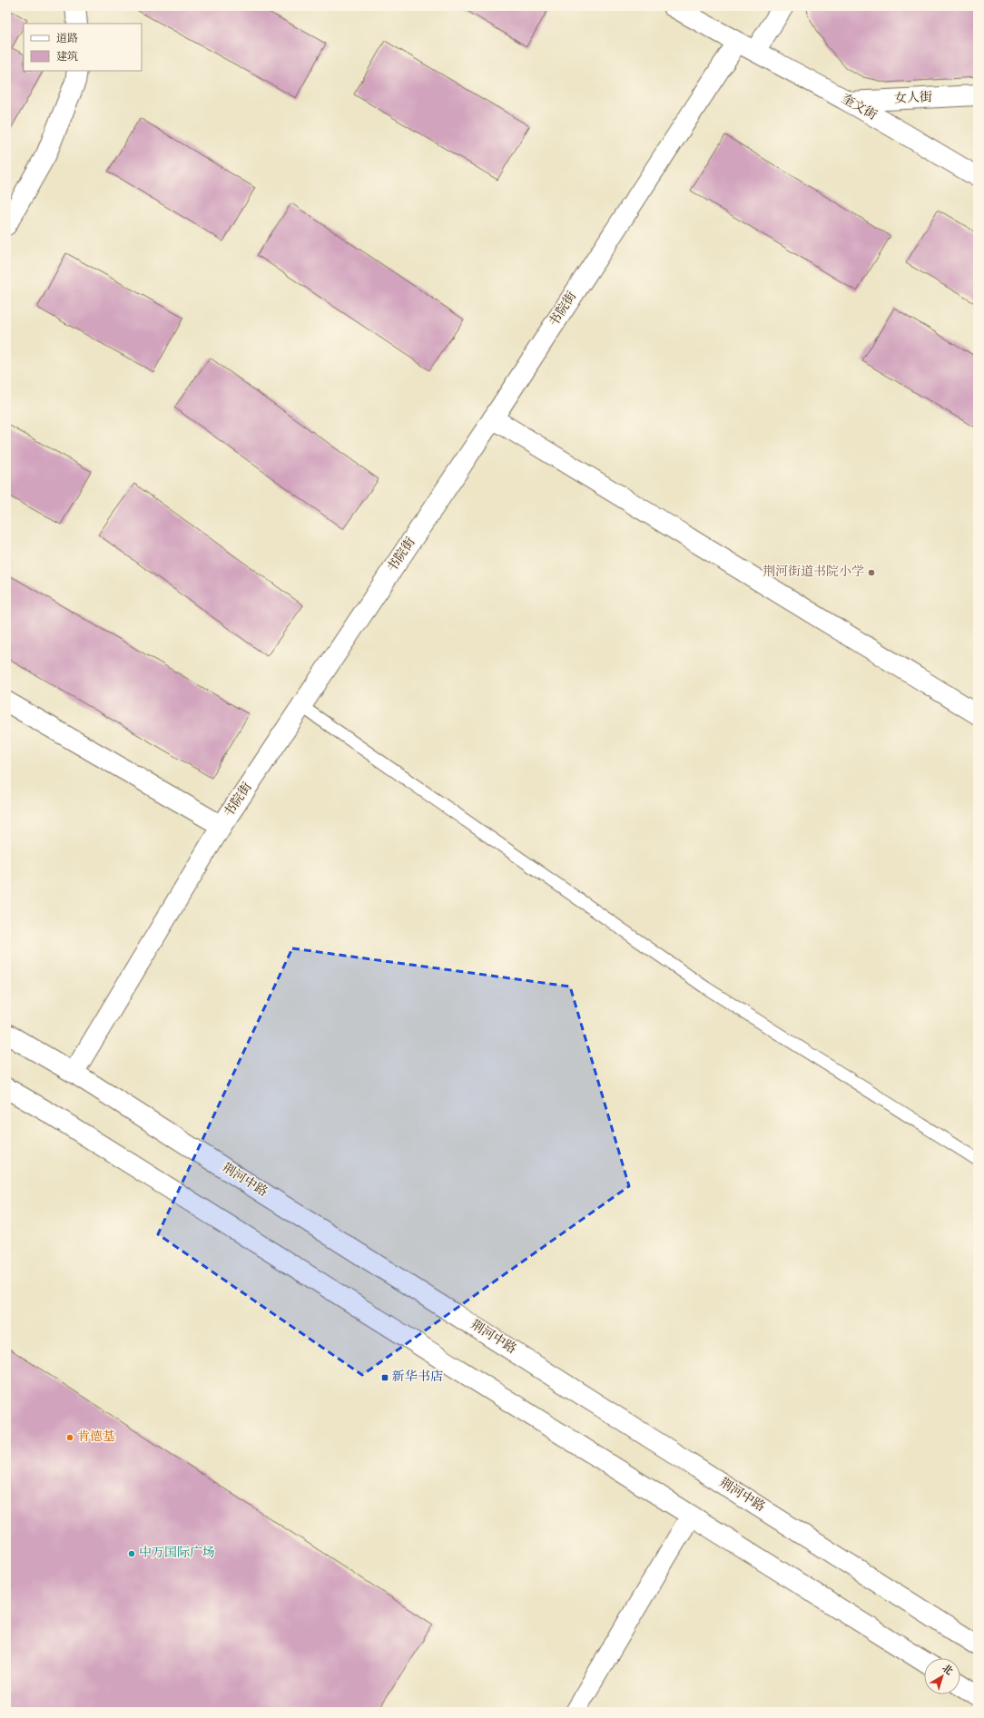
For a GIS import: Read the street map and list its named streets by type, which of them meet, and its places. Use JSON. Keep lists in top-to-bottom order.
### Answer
{
  "streets": {
    "street": [
      "女人街",
      "奎文街",
      "书院街",
      "荆河中路"
    ]
  },
  "crossings": [
    ["女人街", "奎文街"],
    ["奎文街", "书院街"],
    ["书院街", "荆河中路"]
  ],
  "places": {
    "other": ["荆河街道书院小学", "肯德基", "中万国际广场"],
    "transit": ["新华书店"]
  },
  "legend": ["道路", "建筑"],
  "north": "top right"
}
